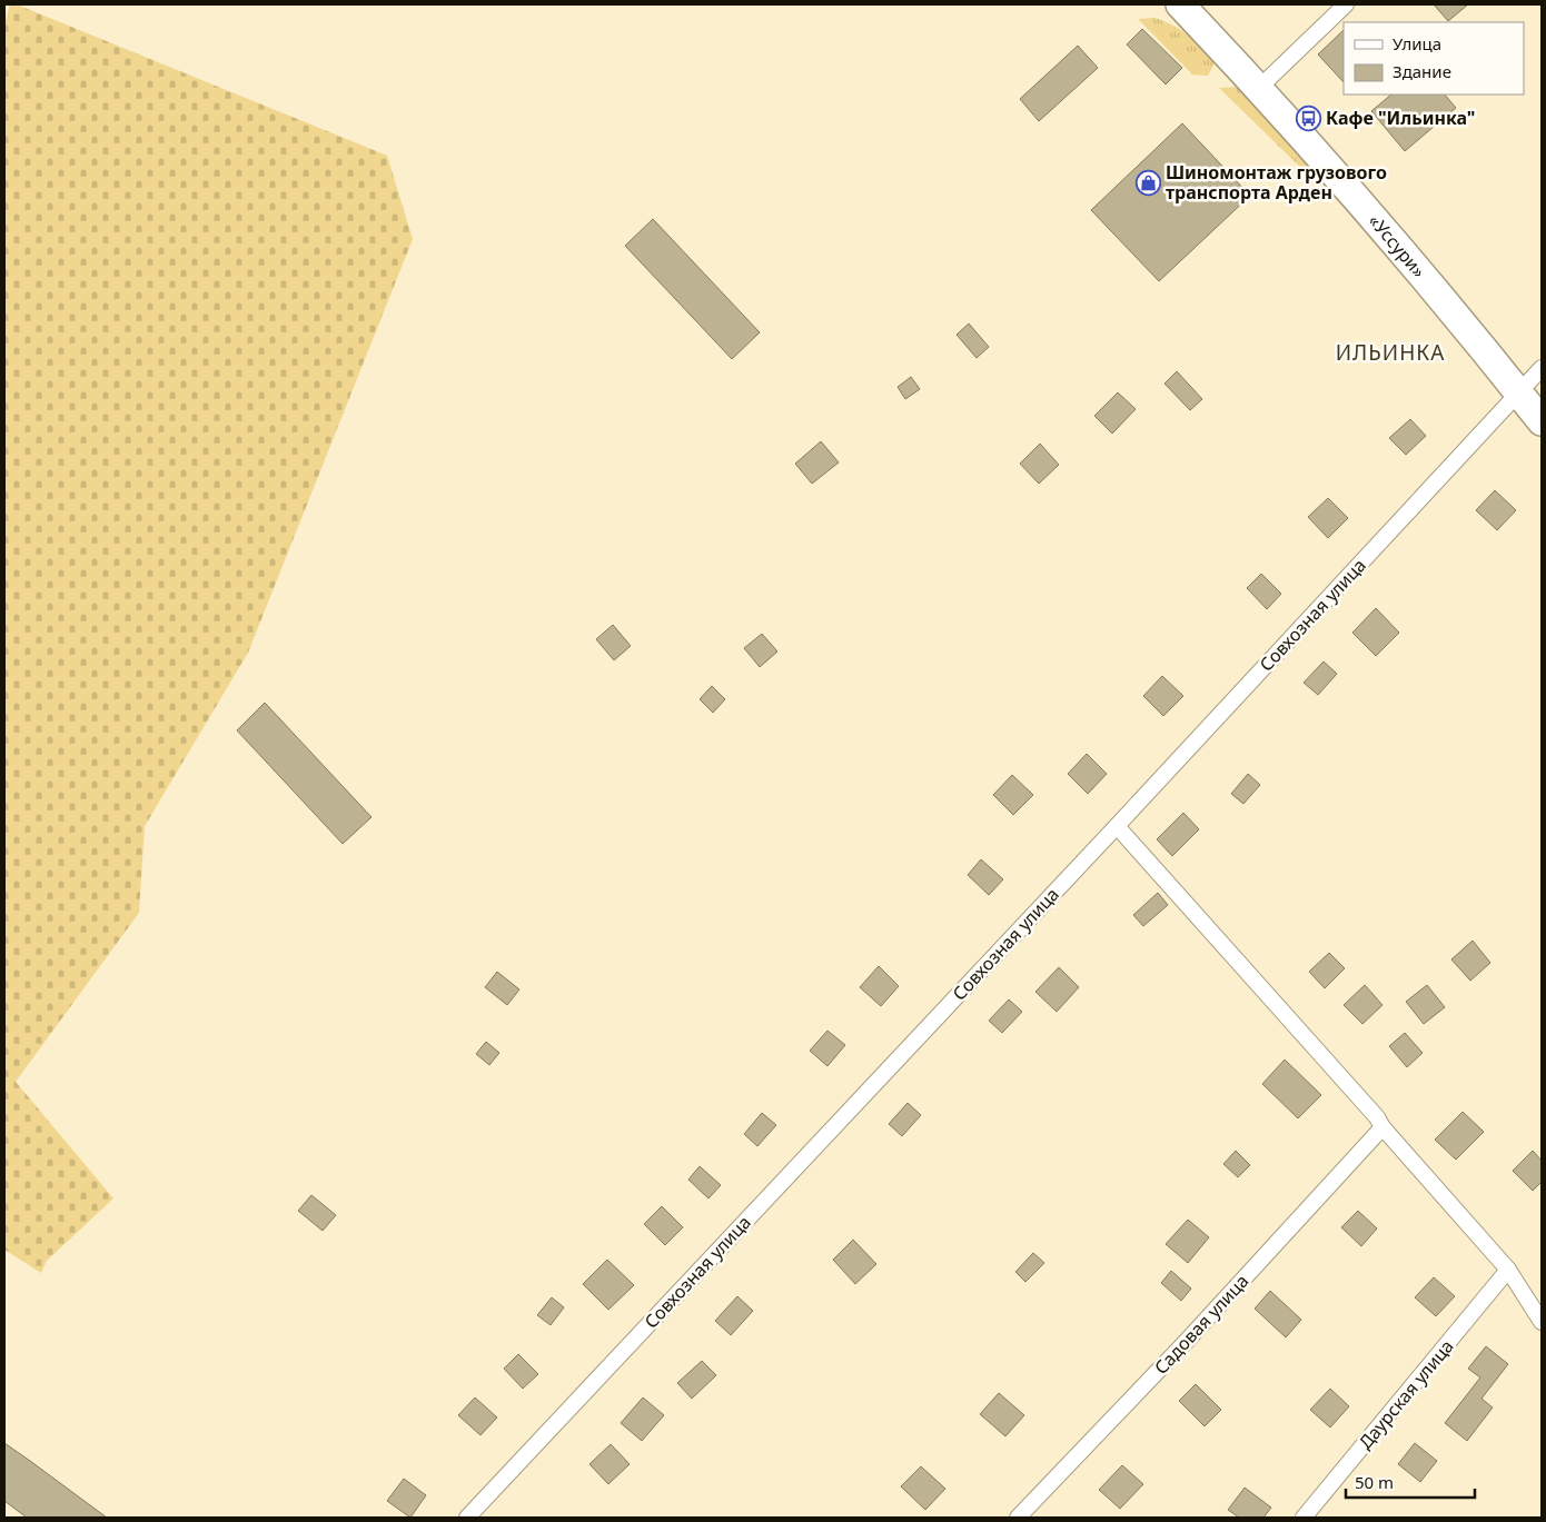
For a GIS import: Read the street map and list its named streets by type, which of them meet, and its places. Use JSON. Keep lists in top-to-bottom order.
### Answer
{
  "streets": {
    "highway": ["«Уссури»"],
    "street": ["Совхозная улица", "Садовая улица", "Даурская улица"]
  },
  "crossings": [
    ["«Уссури»", "Совхозная улица"]
  ],
  "districts": ["ИЛЬИНКА"],
  "places": {
    "bus stop": ["Кафе \"Ильинка\""],
    "shop": ["Шиномонтаж грузового транспорта Арден"]
  },
  "legend": ["Улица", "Здание"],
  "scale_bar": "50 m"
}
